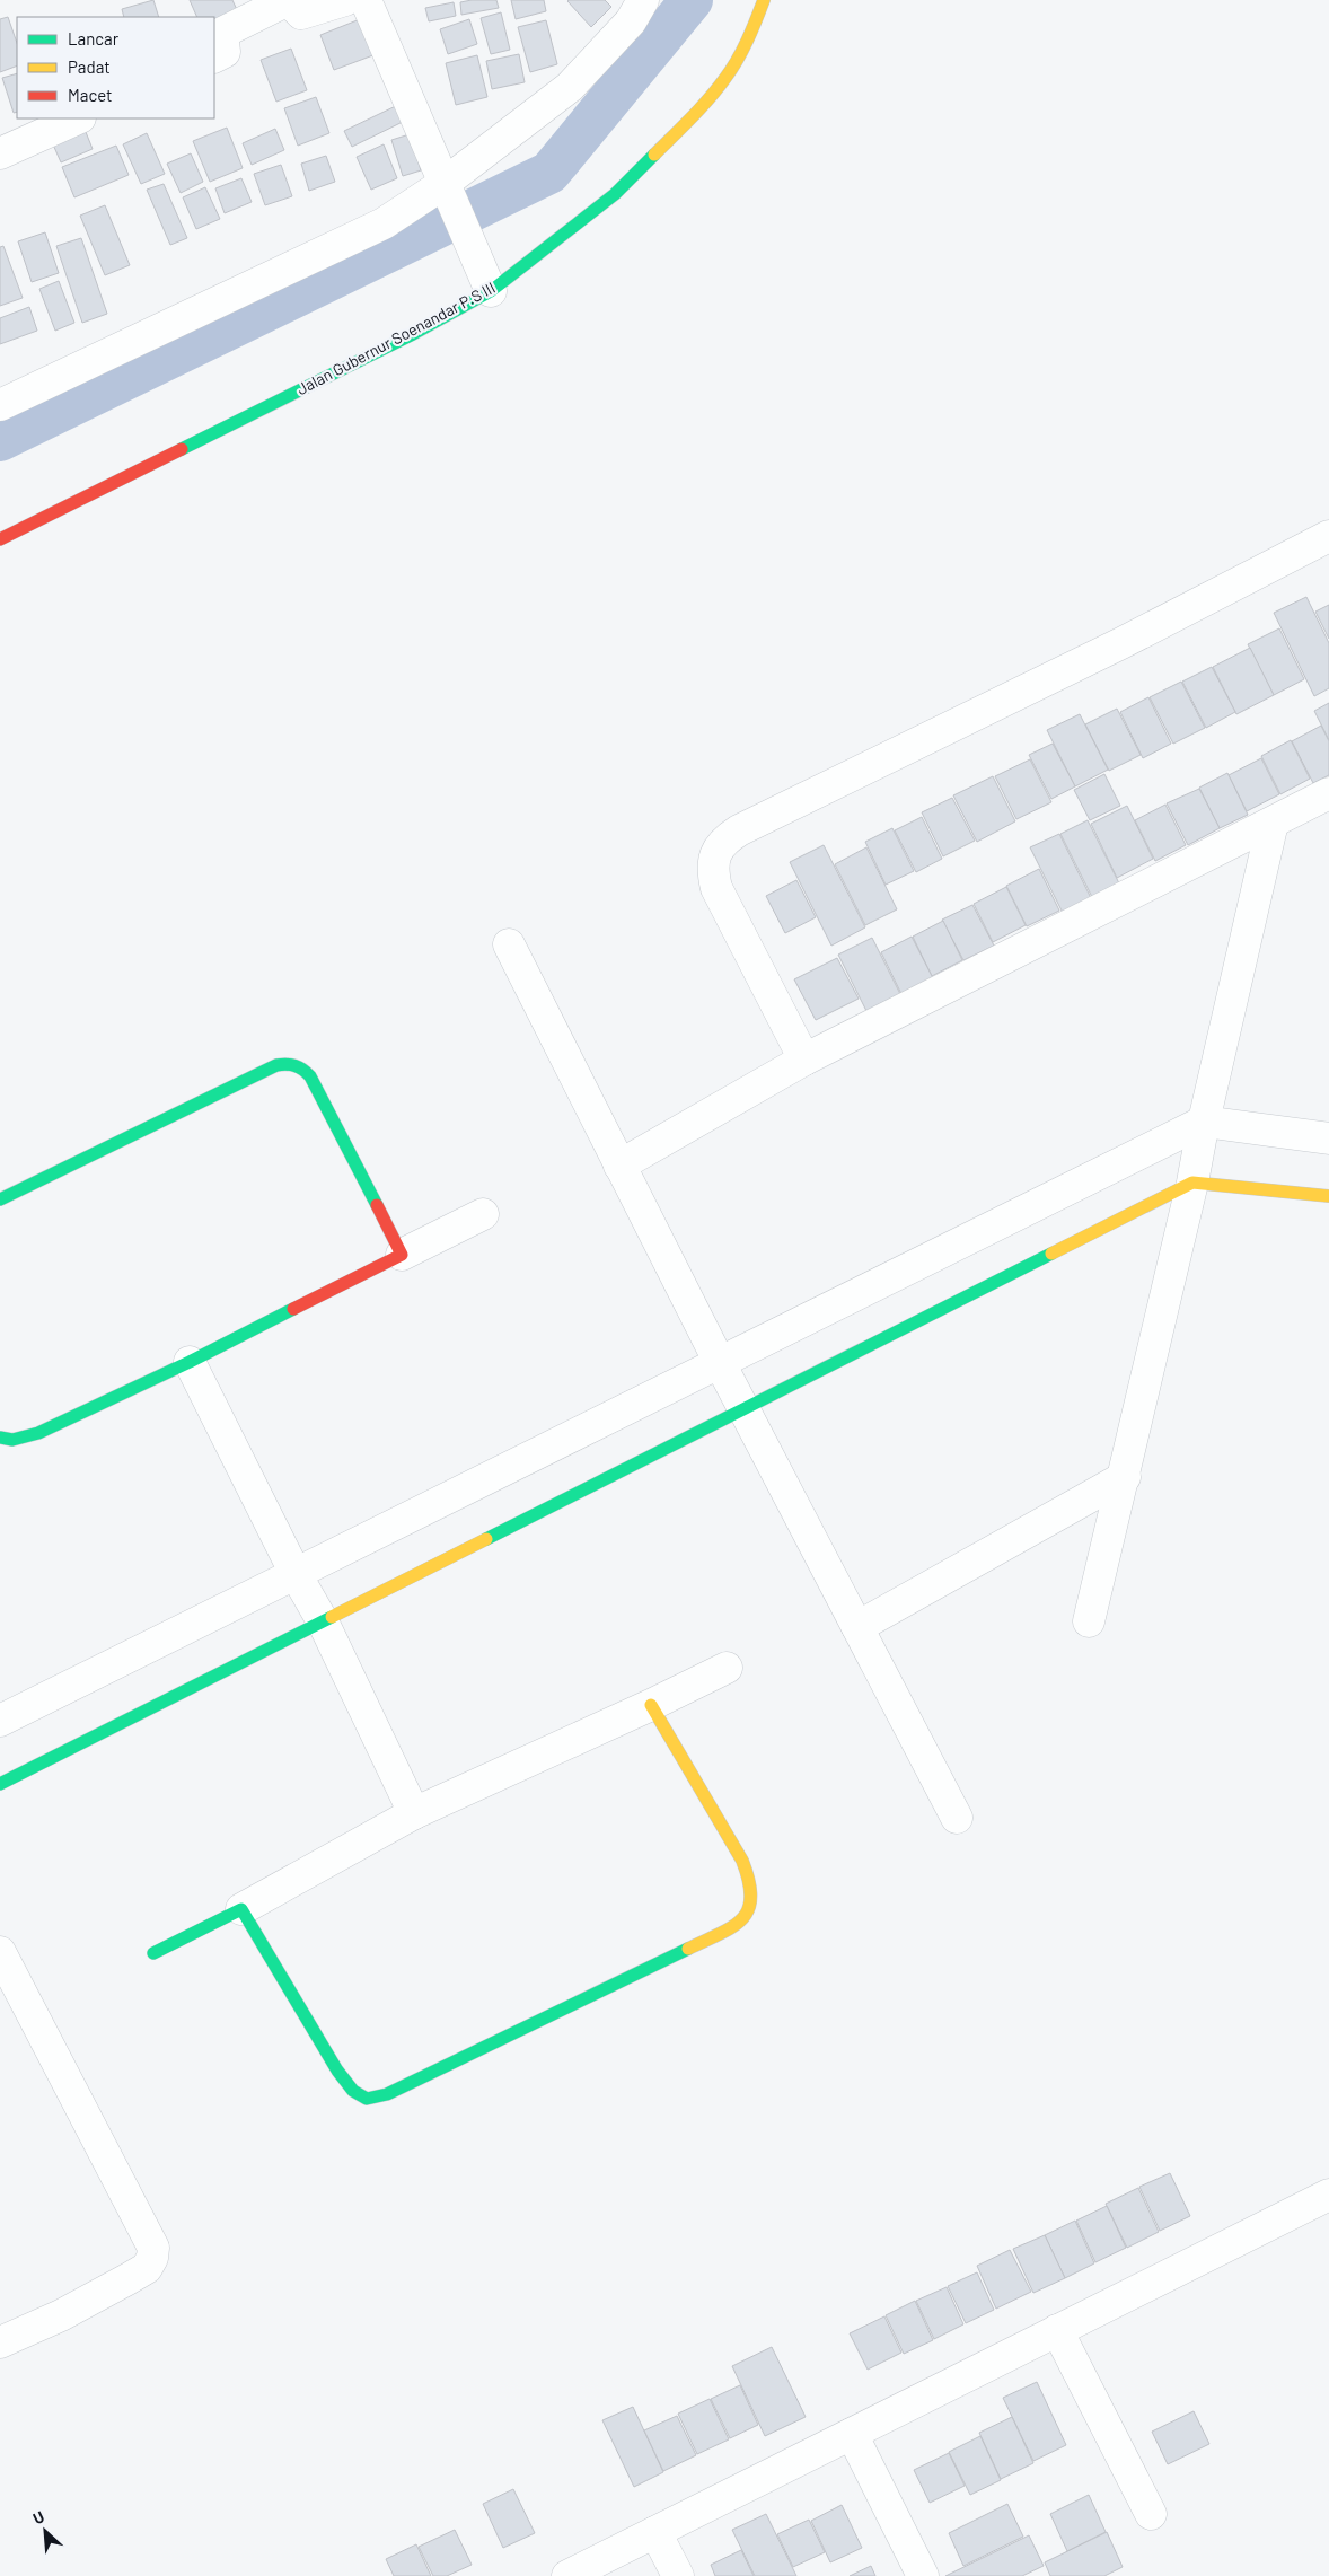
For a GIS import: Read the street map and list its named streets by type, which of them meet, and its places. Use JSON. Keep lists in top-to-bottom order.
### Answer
{
  "streets": {
    "street": ["Jalan Gubernur Soenandar P.S III"]
  },
  "legend": ["Lancar", "Padat", "Macet"],
  "north": "top left"
}
